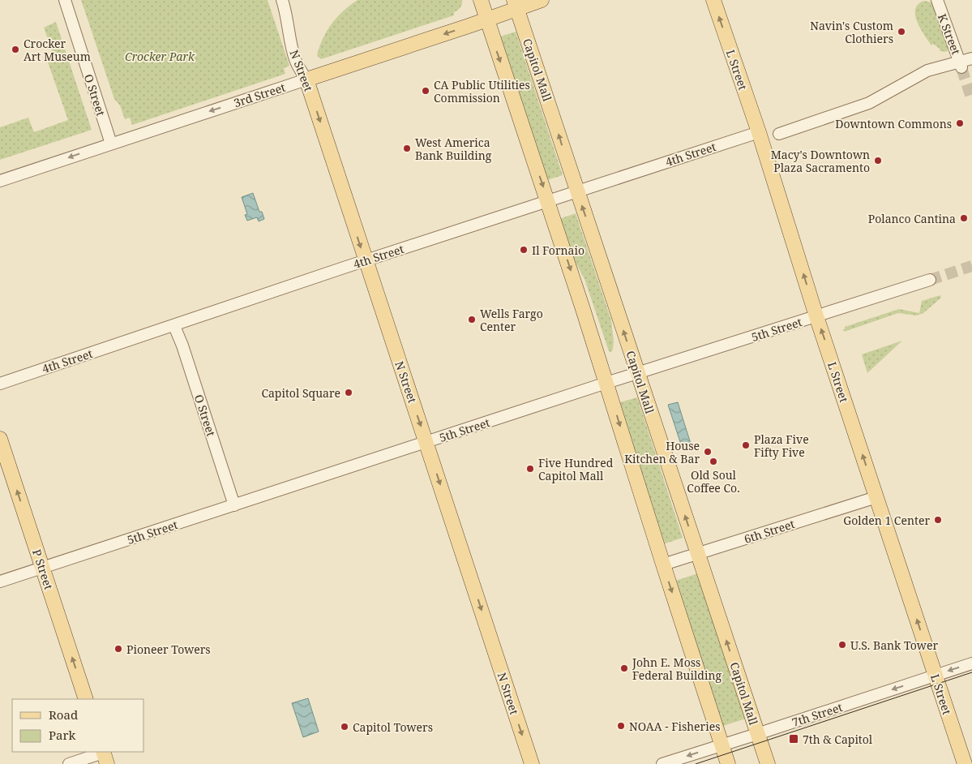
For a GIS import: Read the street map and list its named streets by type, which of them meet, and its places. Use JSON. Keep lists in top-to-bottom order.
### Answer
{
  "streets": {
    "main road": [
      "Capitol Mall",
      "L Street",
      "N Street",
      "3rd Street",
      "P Street"
    ],
    "street": [
      "K Street",
      "O Street",
      "4th Street",
      "5th Street",
      "6th Street",
      "7th Street"
    ]
  },
  "crossings": [
    ["Capitol Mall", "3rd Street"],
    ["Capitol Mall", "4th Street"],
    ["Capitol Mall", "5th Street"],
    ["Capitol Mall", "6th Street"],
    ["Capitol Mall", "7th Street"],
    ["L Street", "4th Street"],
    ["L Street", "5th Street"],
    ["L Street", "6th Street"],
    ["L Street", "7th Street"],
    ["N Street", "3rd Street"],
    ["N Street", "4th Street"],
    ["N Street", "5th Street"],
    ["O Street", "3rd Street"],
    ["O Street", "4th Street"],
    ["O Street", "5th Street"],
    ["5th Street", "P Street"]
  ],
  "one_way": [
    "L Street",
    "N Street",
    "3rd Street",
    "P Street",
    "7th Street"
  ],
  "parks": ["Crocker Park"],
  "places": {
    "other": [
      "Navin's Custom Clothiers",
      "Crocker Art Museum",
      "CA Public Utilities Commission",
      "Downtown Commons",
      "West America Bank Building",
      "Macy's Downtown Plaza Sacramento",
      "Polanco Cantina",
      "Il Fornaio",
      "Wells Fargo Center",
      "Capitol Square",
      "Plaza Five Fifty Five",
      "House Kitchen & Bar",
      "Old Soul Coffee Co.",
      "Five Hundred Capitol Mall",
      "Golden 1 Center",
      "U.S. Bank Tower",
      "Pioneer Towers",
      "John E. Moss Federal Building",
      "NOAA - Fisheries",
      "Capitol Towers"
    ],
    "transit": ["7th & Capitol"]
  },
  "legend": ["Road", "Park"]
}
